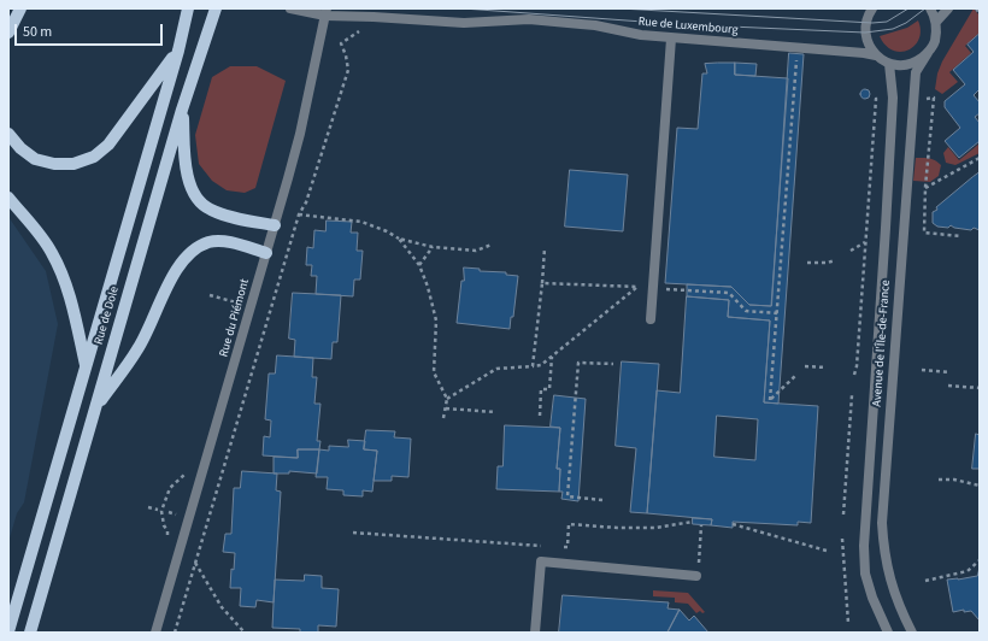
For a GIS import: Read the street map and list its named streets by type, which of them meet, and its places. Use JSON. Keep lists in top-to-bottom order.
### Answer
{
  "streets": {
    "main road": ["Rue de Dole"],
    "street": ["Rue de Luxembourg", "Rue du Piémont", "Avenue de l'Île-de-France"]
  },
  "crossings": [
    ["Rue de Luxembourg", "Rue du Piémont"]
  ],
  "scale_bar": "50 m"
}
